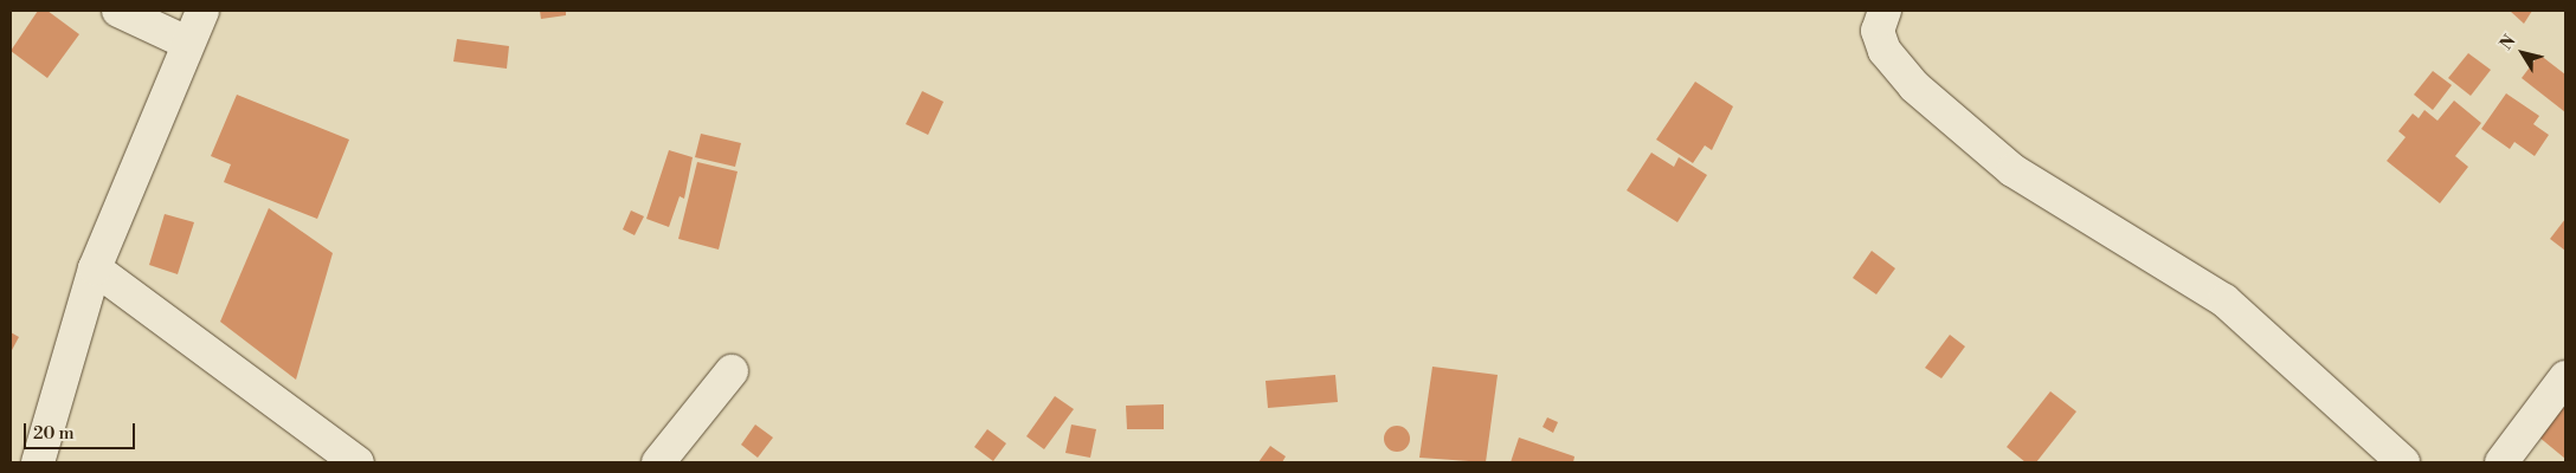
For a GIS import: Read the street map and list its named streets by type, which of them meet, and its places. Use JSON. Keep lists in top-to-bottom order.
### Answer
{
  "scale_bar": "20 m",
  "north": "top left"
}
